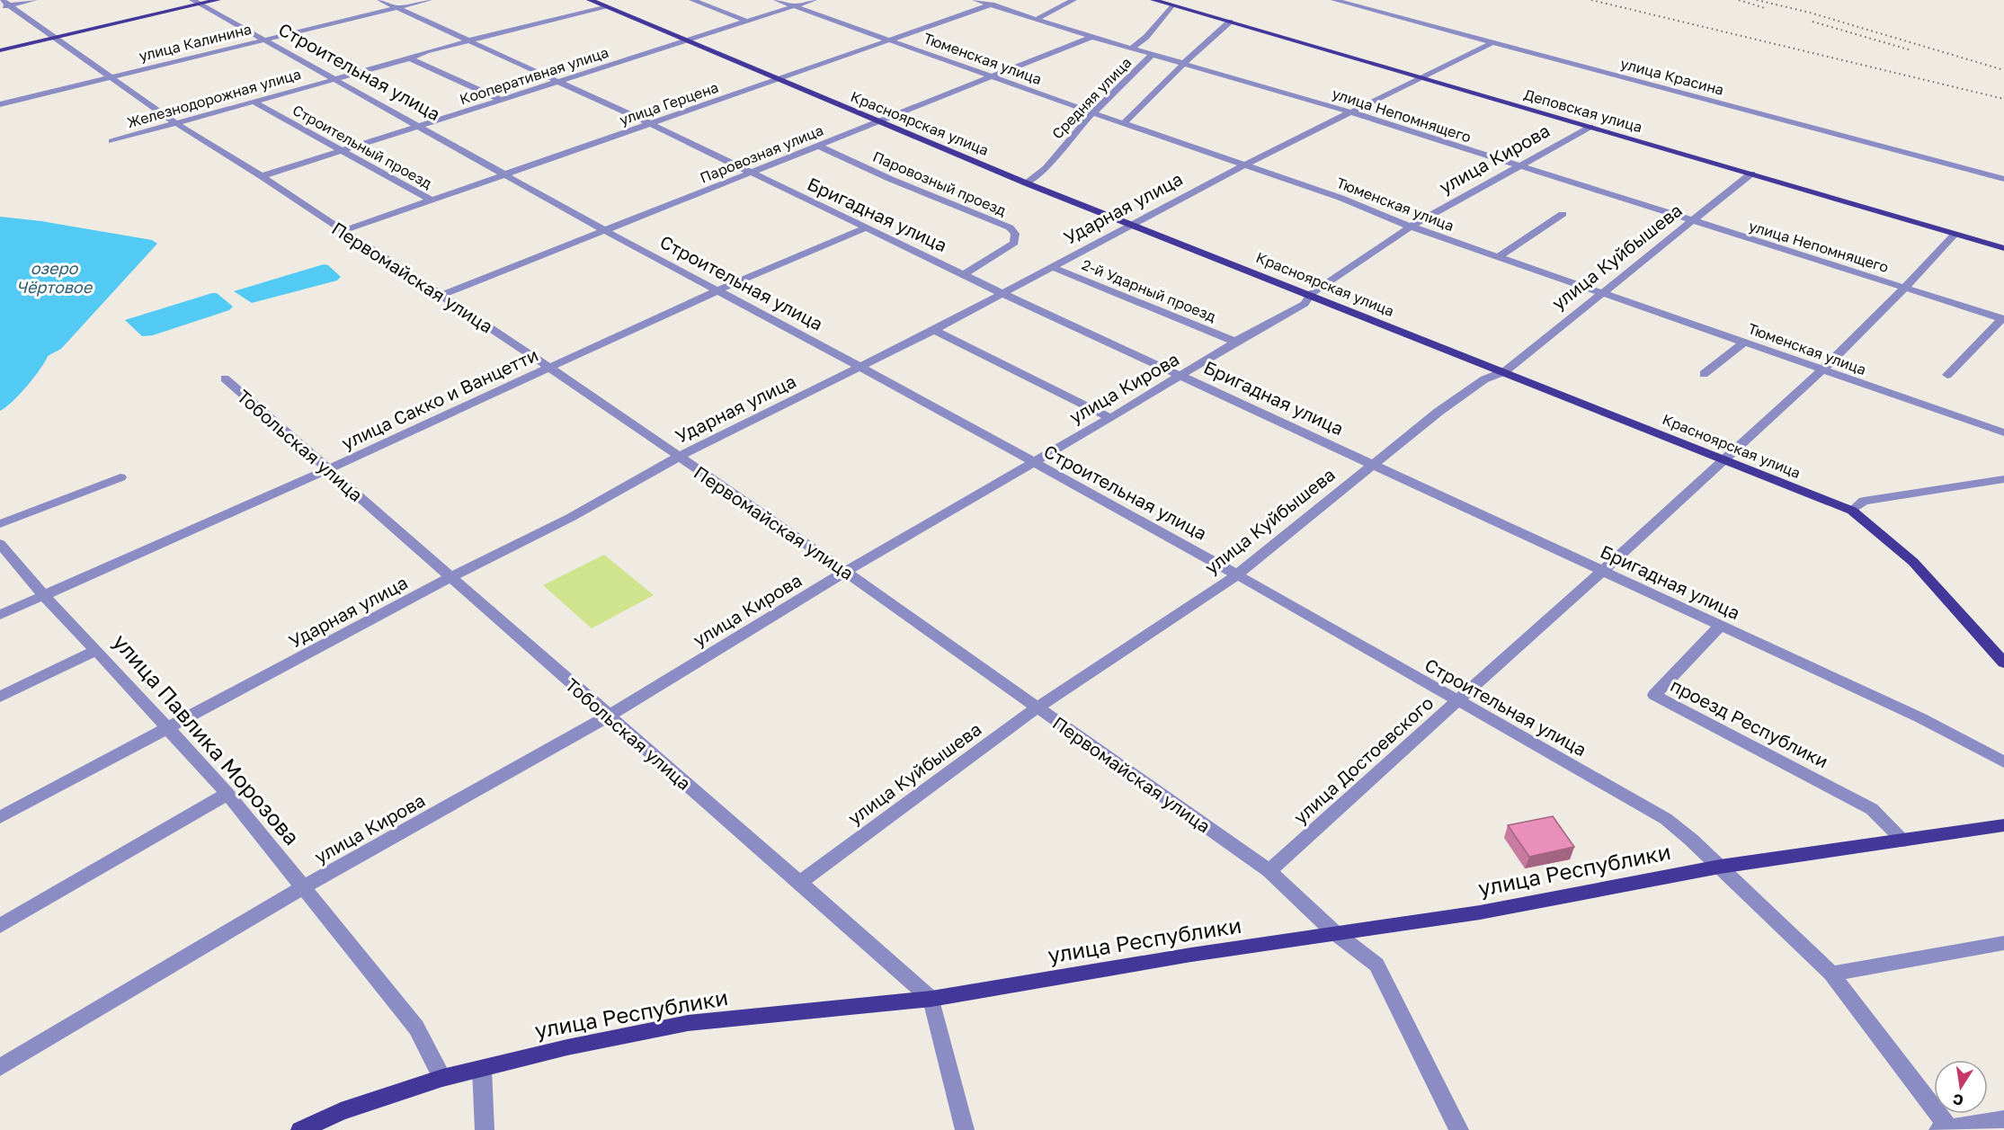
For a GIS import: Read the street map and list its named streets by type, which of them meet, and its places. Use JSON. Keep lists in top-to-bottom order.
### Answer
{
  "streets": {
    "main road": ["Деповская улица", "Красноярская улица", "улица Республики"],
    "street": [
      "улица Калинина",
      "Тюменская улица",
      "Строительная улица",
      "Кооперативная улица",
      "улица Красина",
      "Железнодорожная улица",
      "Средняя улица",
      "улица Герцена",
      "улица Непомнящего",
      "Строительный проезд",
      "Паровозная улица",
      "улица Кирова",
      "Паровозный проезд",
      "Ударная улица",
      "Бригадная улица",
      "улица Куйбышева",
      "Первомайская улица",
      "2-й Ударный проезд",
      "улица Сакко и Ванцетти",
      "Тобольская улица",
      "проезд Республики",
      "улица Павлика Морозова",
      "улица Достоевского"
    ]
  },
  "crossings": [
    ["улица Калинина", "Строительная улица"],
    ["улица Калинина", "Бригадная улица"],
    ["улица Калинина", "Первомайская улица"],
    ["Тюменская улица", "Кооперативная улица"],
    ["Тюменская улица", "Средняя улица"],
    ["Тюменская улица", "улица Герцена"],
    ["Тюменская улица", "Паровозная улица"],
    ["Тюменская улица", "улица Кирова"],
    ["Тюменская улица", "Ударная улица"],
    ["Тюменская улица", "улица Куйбышева"],
    ["Тюменская улица", "улица Достоевского"],
    ["Строительная улица", "Кооперативная улица"],
    ["Строительная улица", "Железнодорожная улица"],
    ["Строительная улица", "улица Герцена"],
    ["Строительная улица", "Паровозная улица"],
    ["Строительная улица", "улица Кирова"],
    ["Строительная улица", "Ударная улица"],
    ["Строительная улица", "улица Куйбышева"],
    ["Строительная улица", "улица Сакко и Ванцетти"],
    ["Строительная улица", "улица Достоевского"],
    ["Строительная улица", "улица Республики"],
    ["Кооперативная улица", "Красноярская улица"],
    ["Кооперативная улица", "Строительный проезд"],
    ["Кооперативная улица", "Бригадная улица"],
    ["Кооперативная улица", "Первомайская улица"],
    ["улица Красина", "Ударная улица"],
    ["Железнодорожная улица", "Красноярская улица"],
    ["Железнодорожная улица", "Строительный проезд"],
    ["Железнодорожная улица", "Бригадная улица"],
    ["Железнодорожная улица", "Первомайская улица"],
    ["Средняя улица", "Деповская улица"],
    ["Средняя улица", "улица Непомнящего"],
    ["Средняя улица", "Красноярская улица"],
    ["улица Герцена", "улица Непомнящего"],
    ["улица Герцена", "Красноярская улица"],
    ["улица Герцена", "Строительный проезд"],
    ["улица Герцена", "Бригадная улица"],
    ["улица Герцена", "Первомайская улица"],
    ["Деповская улица", "улица Кирова"],
    ["Деповская улица", "Ударная улица"],
    ["Деповская улица", "улица Куйбышева"],
    ["Деповская улица", "улица Достоевского"],
    ["улица Непомнящего", "Паровозная улица"],
    ["улица Непомнящего", "улица Кирова"],
    ["улица Непомнящего", "Ударная улица"],
    ["улица Непомнящего", "улица Куйбышева"],
    ["улица Непомнящего", "улица Достоевского"],
    ["Красноярская улица", "Паровозная улица"],
    ["Красноярская улица", "улица Кирова"],
    ["Красноярская улица", "Ударная улица"],
    ["Красноярская улица", "улица Куйбышева"],
    ["Красноярская улица", "улица Достоевского"],
    ["Паровозная улица", "Паровозный проезд"],
    ["Паровозная улица", "Бригадная улица"],
    ["Паровозная улица", "Первомайская улица"],
    ["улица Кирова", "Бригадная улица"],
    ["улица Кирова", "Первомайская улица"],
    ["улица Кирова", "2-й Ударный проезд"],
    ["улица Кирова", "Тобольская улица"],
    ["улица Кирова", "улица Павлика Морозова"],
    ["Паровозный проезд", "Бригадная улица"],
    ["Ударная улица", "Бригадная улица"],
    ["Ударная улица", "Первомайская улица"],
    ["Ударная улица", "2-й Ударный проезд"],
    ["Ударная улица", "Тобольская улица"],
    ["Ударная улица", "улица Павлика Морозова"],
    ["Бригадная улица", "улица Куйбышева"],
    ["Бригадная улица", "улица Сакко и Ванцетти"],
    ["Бригадная улица", "проезд Республики"],
    ["Бригадная улица", "улица Достоевского"],
    ["улица Куйбышева", "Первомайская улица"],
    ["улица Куйбышева", "Тобольская улица"],
    ["Первомайская улица", "улица Сакко и Ванцетти"],
    ["Первомайская улица", "улица Достоевского"],
    ["Первомайская улица", "улица Республики"],
    ["улица Сакко и Ванцетти", "Тобольская улица"],
    ["улица Сакко и Ванцетти", "улица Павлика Морозова"],
    ["Тобольская улица", "улица Республики"],
    ["проезд Республики", "улица Республики"],
    ["улица Павлика Морозова", "улица Республики"]
  ],
  "water": ["озеро Чёртовое"],
  "north": "bottom"
}
